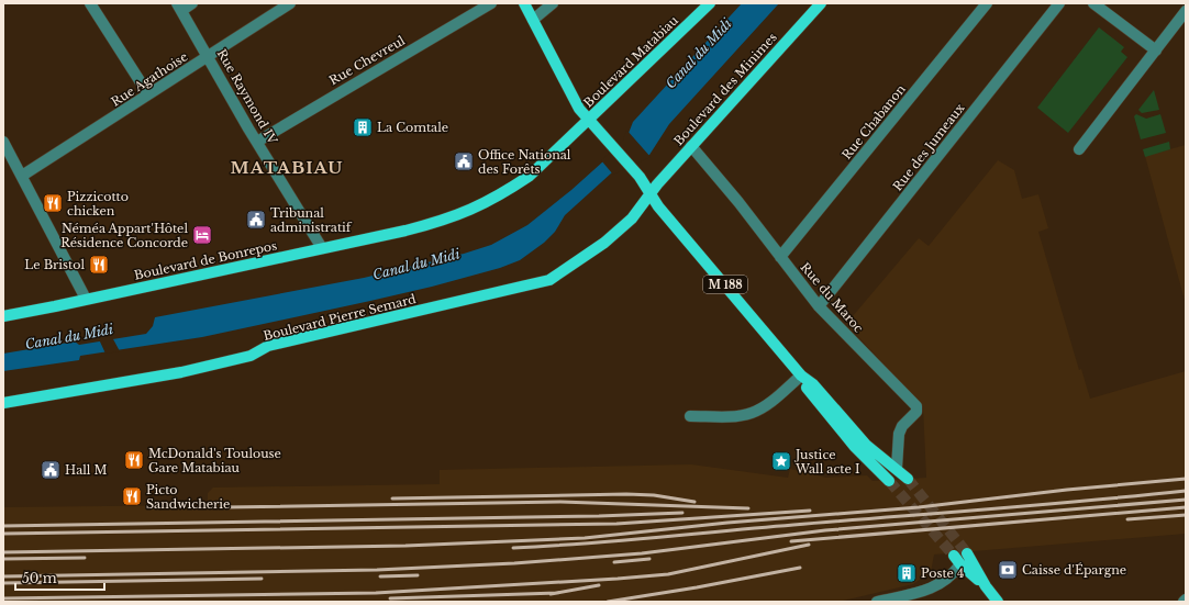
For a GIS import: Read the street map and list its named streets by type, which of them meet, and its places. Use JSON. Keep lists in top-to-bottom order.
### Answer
{
  "streets": {
    "main road": [
      "Boulevard Matabiau",
      "Boulevard des Minimes",
      "Boulevard de Bonrepos",
      "M 188",
      "Boulevard Pierre Semard"
    ],
    "street": [
      "Rue Chevreul",
      "Rue Agathoise",
      "Rue Raymond IV",
      "Rue Chabanon",
      "Rue des Jumeaux",
      "Rue du Maroc"
    ]
  },
  "crossings": [
    ["Rue Chevreul", "Rue Raymond IV"],
    ["Boulevard Matabiau", "Boulevard de Bonrepos"],
    ["Rue Agathoise", "Rue Raymond IV"],
    ["Boulevard des Minimes", "M 188"],
    ["Boulevard des Minimes", "Rue du Maroc"],
    ["Boulevard des Minimes", "Boulevard Pierre Semard"],
    ["Rue Raymond IV", "Boulevard de Bonrepos"],
    ["Rue Chabanon", "Rue du Maroc"],
    ["Rue des Jumeaux", "Rue du Maroc"],
    ["M 188", "Rue du Maroc"],
    ["M 188", "Boulevard Pierre Semard"]
  ],
  "districts": ["MATABIAU"],
  "water": ["Canal du Midi"],
  "places": {
    "building": ["La Comtale", "Poste 4"],
    "public building": ["Office National des Forêts", "Tribunal administratif", "Hall M"],
    "restaurant": [
      "Pizzicotto chicken",
      "Le Bristol",
      "McDonald's Toulouse Gare Matabiau",
      "Picto Sandwicherie"
    ],
    "hotel": ["Néméa Appart'Hôtel Résidence Concorde"],
    "place": ["Justice Wall acte I"],
    "bank": ["Caisse d'Épargne"]
  },
  "scale_bar": "50 m"
}
